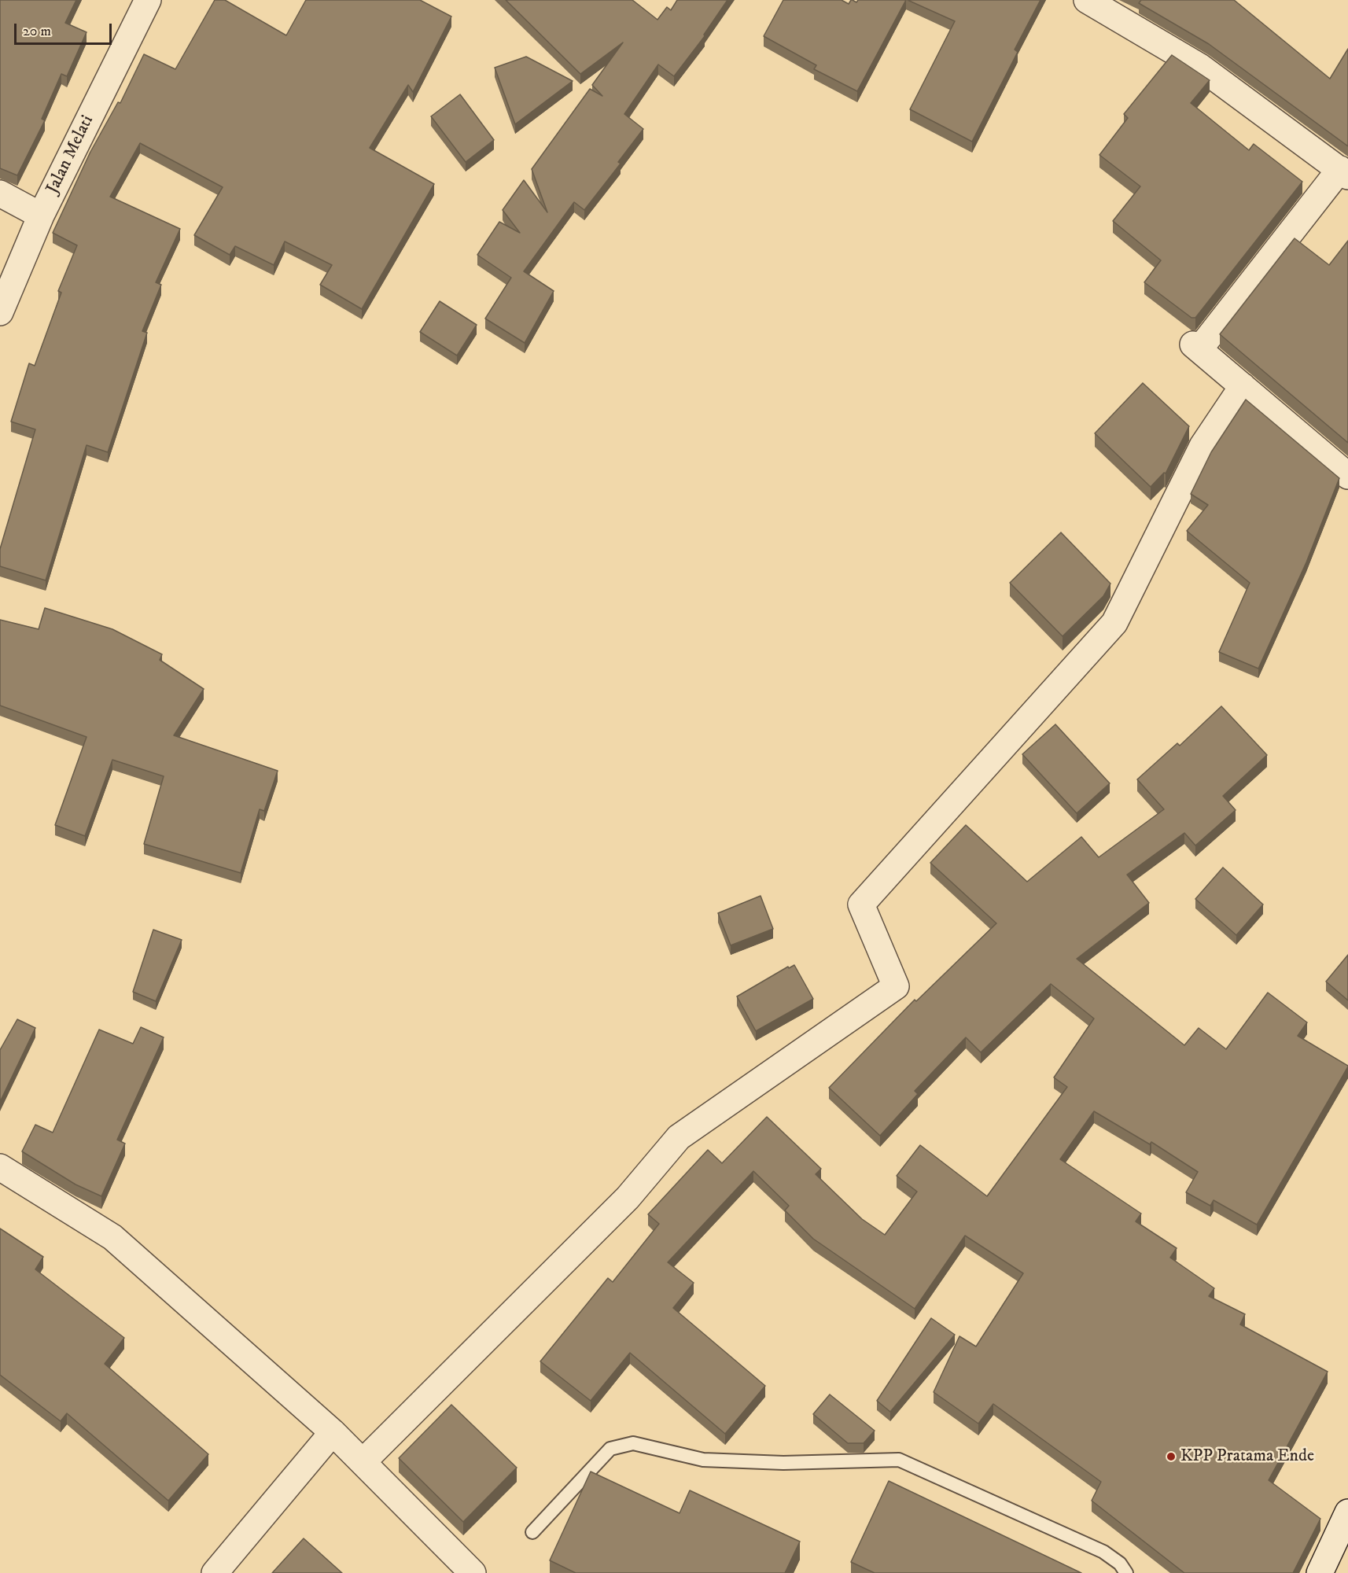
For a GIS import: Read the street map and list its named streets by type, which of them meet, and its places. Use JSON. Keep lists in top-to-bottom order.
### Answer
{
  "streets": {
    "street": ["Jalan Melati"]
  },
  "places": ["KPP Pratama Ende"],
  "scale_bar": "20 m"
}
